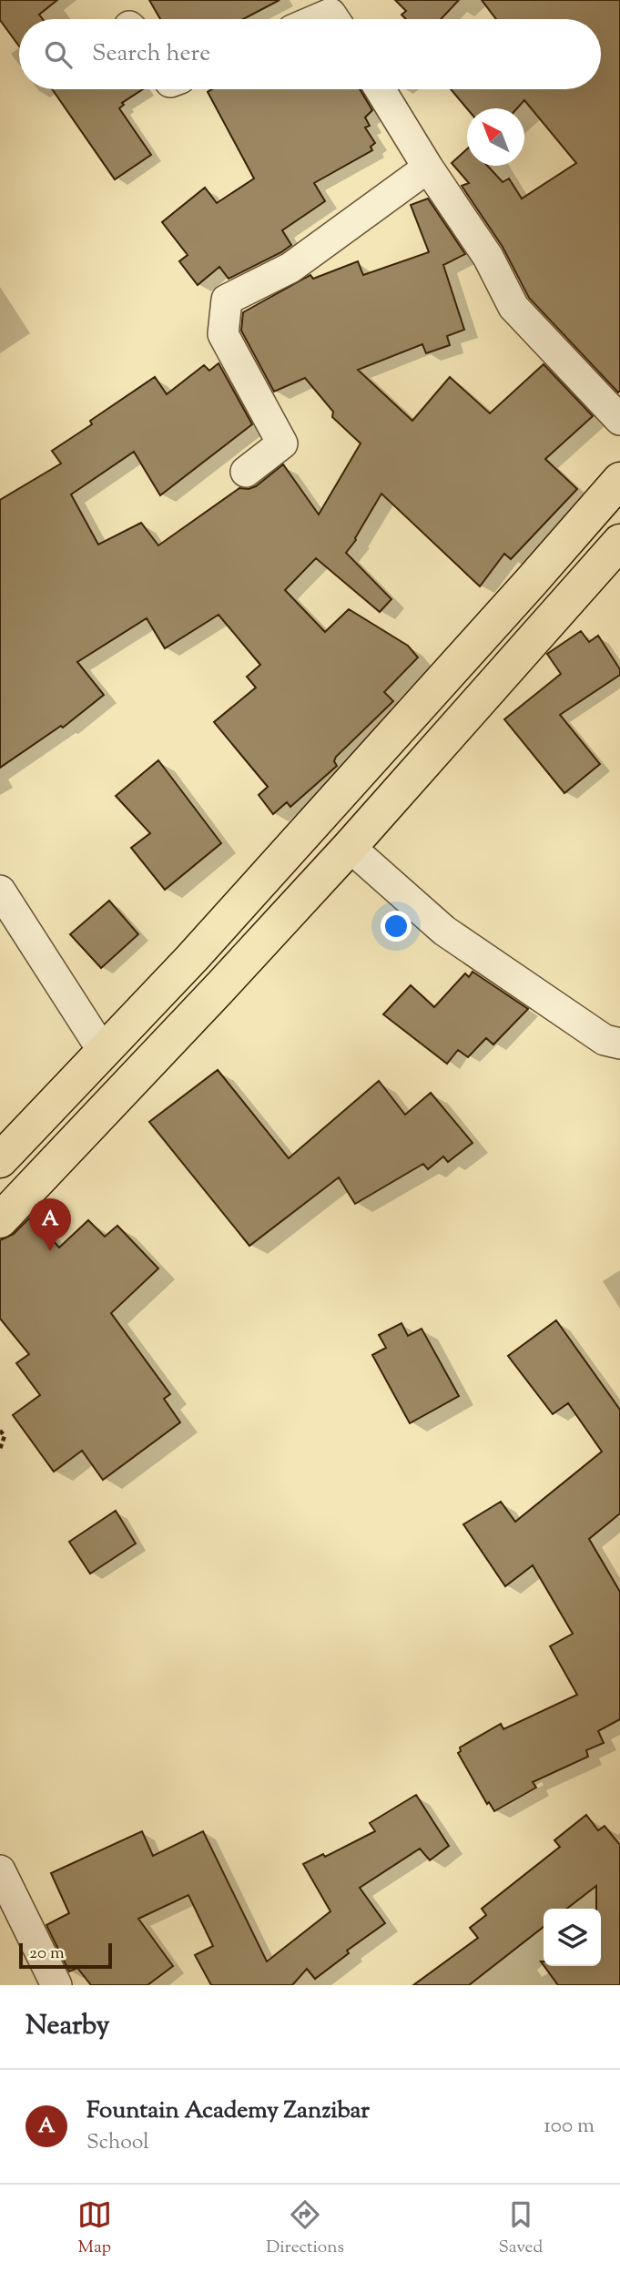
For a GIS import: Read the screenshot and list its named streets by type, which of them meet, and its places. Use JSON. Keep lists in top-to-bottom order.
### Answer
{
  "scale_bar": "20 m",
  "north": "top left",
  "page": {
    "search": "Search here",
    "pins": "A",
    "scale": "20 m",
    "heading": "Nearby",
    "list": [
      {
        "mark": "A",
        "name": "Fountain Academy Zanzibar",
        "note": "School",
        "value": "100 m"
      }
    ],
    "nav": ["Map", "Directions", "Saved"]
  }
}
